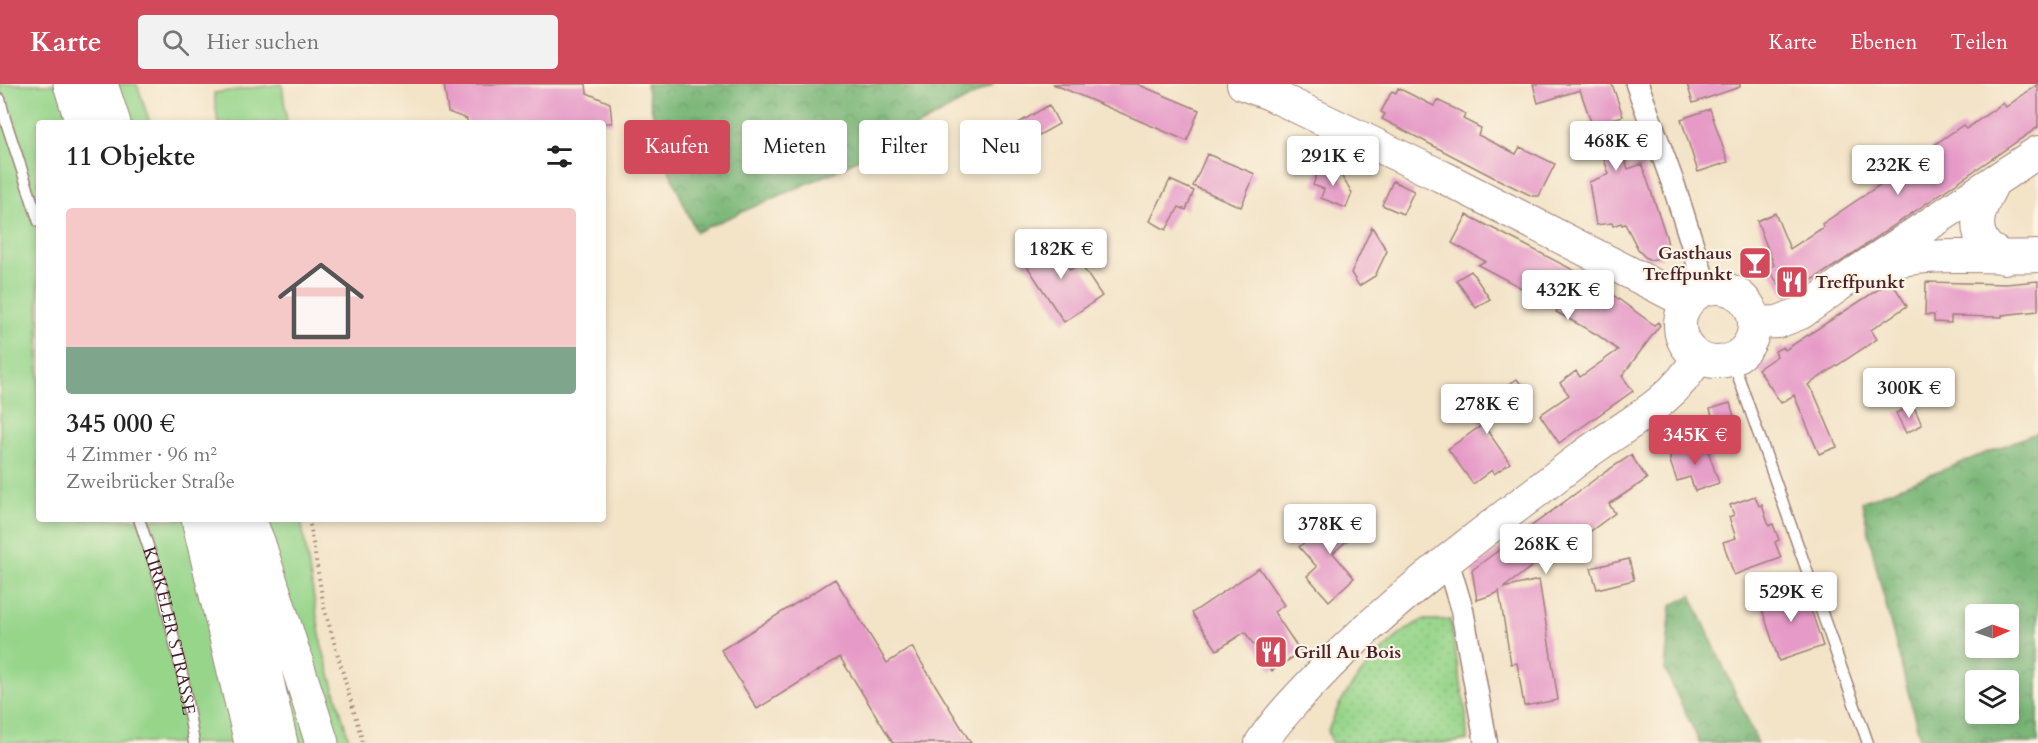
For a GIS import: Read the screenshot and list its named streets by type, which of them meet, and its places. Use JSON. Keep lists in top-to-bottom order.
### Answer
{
  "streets": {
    "lane": ["KIRKELER STRASSE"]
  },
  "places": {
    "bar": ["Gasthaus Treffpunkt"],
    "restaurant": ["Treffpunkt", "Grill Au Bois"]
  },
  "north": "right",
  "page": {
    "header": "Karte",
    "search": "Hier suchen",
    "nav": ["Karte", "Ebenen", "Teilen"],
    "chip": [
      "Kaufen",
      "Mieten",
      "Filter",
      "Neu"
    ],
    "heading": "11 Objekte",
    "price": [
      "468K €",
      "291K €",
      "232K €",
      "182K €",
      "432K €",
      "300K €",
      "278K €",
      "345K €",
      "378K €",
      "268K €",
      "529K €"
    ],
    "list": [
      {
        "name": "345 000 €",
        "note": "4 Zimmer · 96 m² · Zweibrücker Straße"
      }
    ]
  }
}
